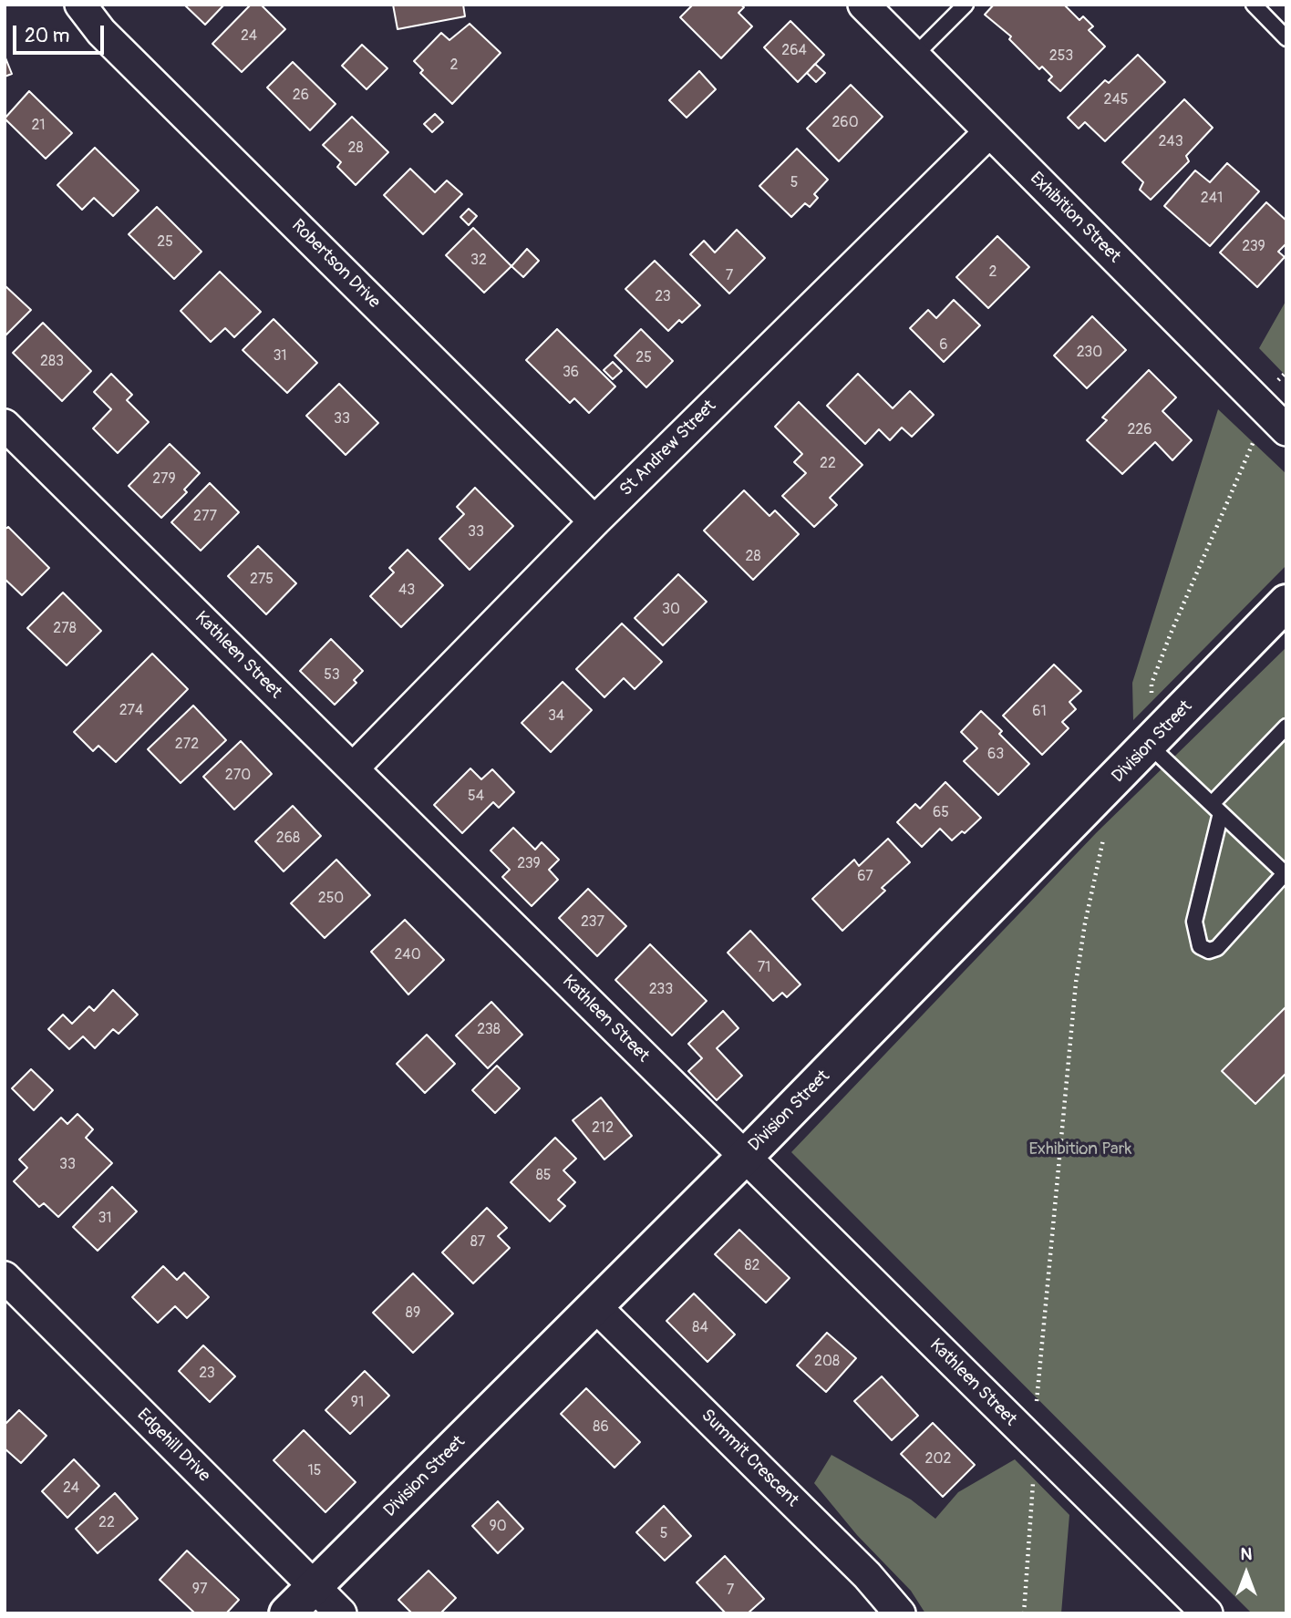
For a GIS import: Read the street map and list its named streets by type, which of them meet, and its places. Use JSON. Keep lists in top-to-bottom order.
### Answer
{
  "streets": {
    "street": [
      "Exhibition Street",
      "Robertson Drive",
      "St Andrew Street",
      "Kathleen Street",
      "Division Street",
      "Edgehill Drive",
      "Summit Crescent"
    ]
  },
  "crossings": [
    ["Exhibition Street", "St Andrew Street"],
    ["Robertson Drive", "St Andrew Street"],
    ["St Andrew Street", "Kathleen Street"],
    ["Kathleen Street", "Division Street"],
    ["Division Street", "Edgehill Drive"],
    ["Division Street", "Summit Crescent"]
  ],
  "parks": ["Exhibition Park"],
  "house_numbers": [
    "24",
    "264",
    "253",
    "2",
    "26",
    "245",
    "260",
    "21",
    "243",
    "28",
    "5",
    "241",
    "25",
    "239",
    "32",
    "2",
    "7",
    "23",
    "6",
    "230",
    "31",
    "25",
    "283",
    "36",
    "33",
    "226",
    "22",
    "279",
    "277",
    "33",
    "28",
    "275",
    "43",
    "30",
    "278",
    "53",
    "274",
    "61",
    "34",
    "272",
    "63",
    "270",
    "54",
    "65",
    "268",
    "239",
    "67",
    "250",
    "237",
    "240",
    "71",
    "233",
    "238",
    "212",
    "33",
    "85",
    "31",
    "87",
    "82",
    "89",
    "84",
    "208",
    "23",
    "91",
    "86",
    "202",
    "15",
    "24",
    "22",
    "90",
    "5",
    "97",
    "7"
  ],
  "scale_bar": "20 m",
  "north": "top"
}
